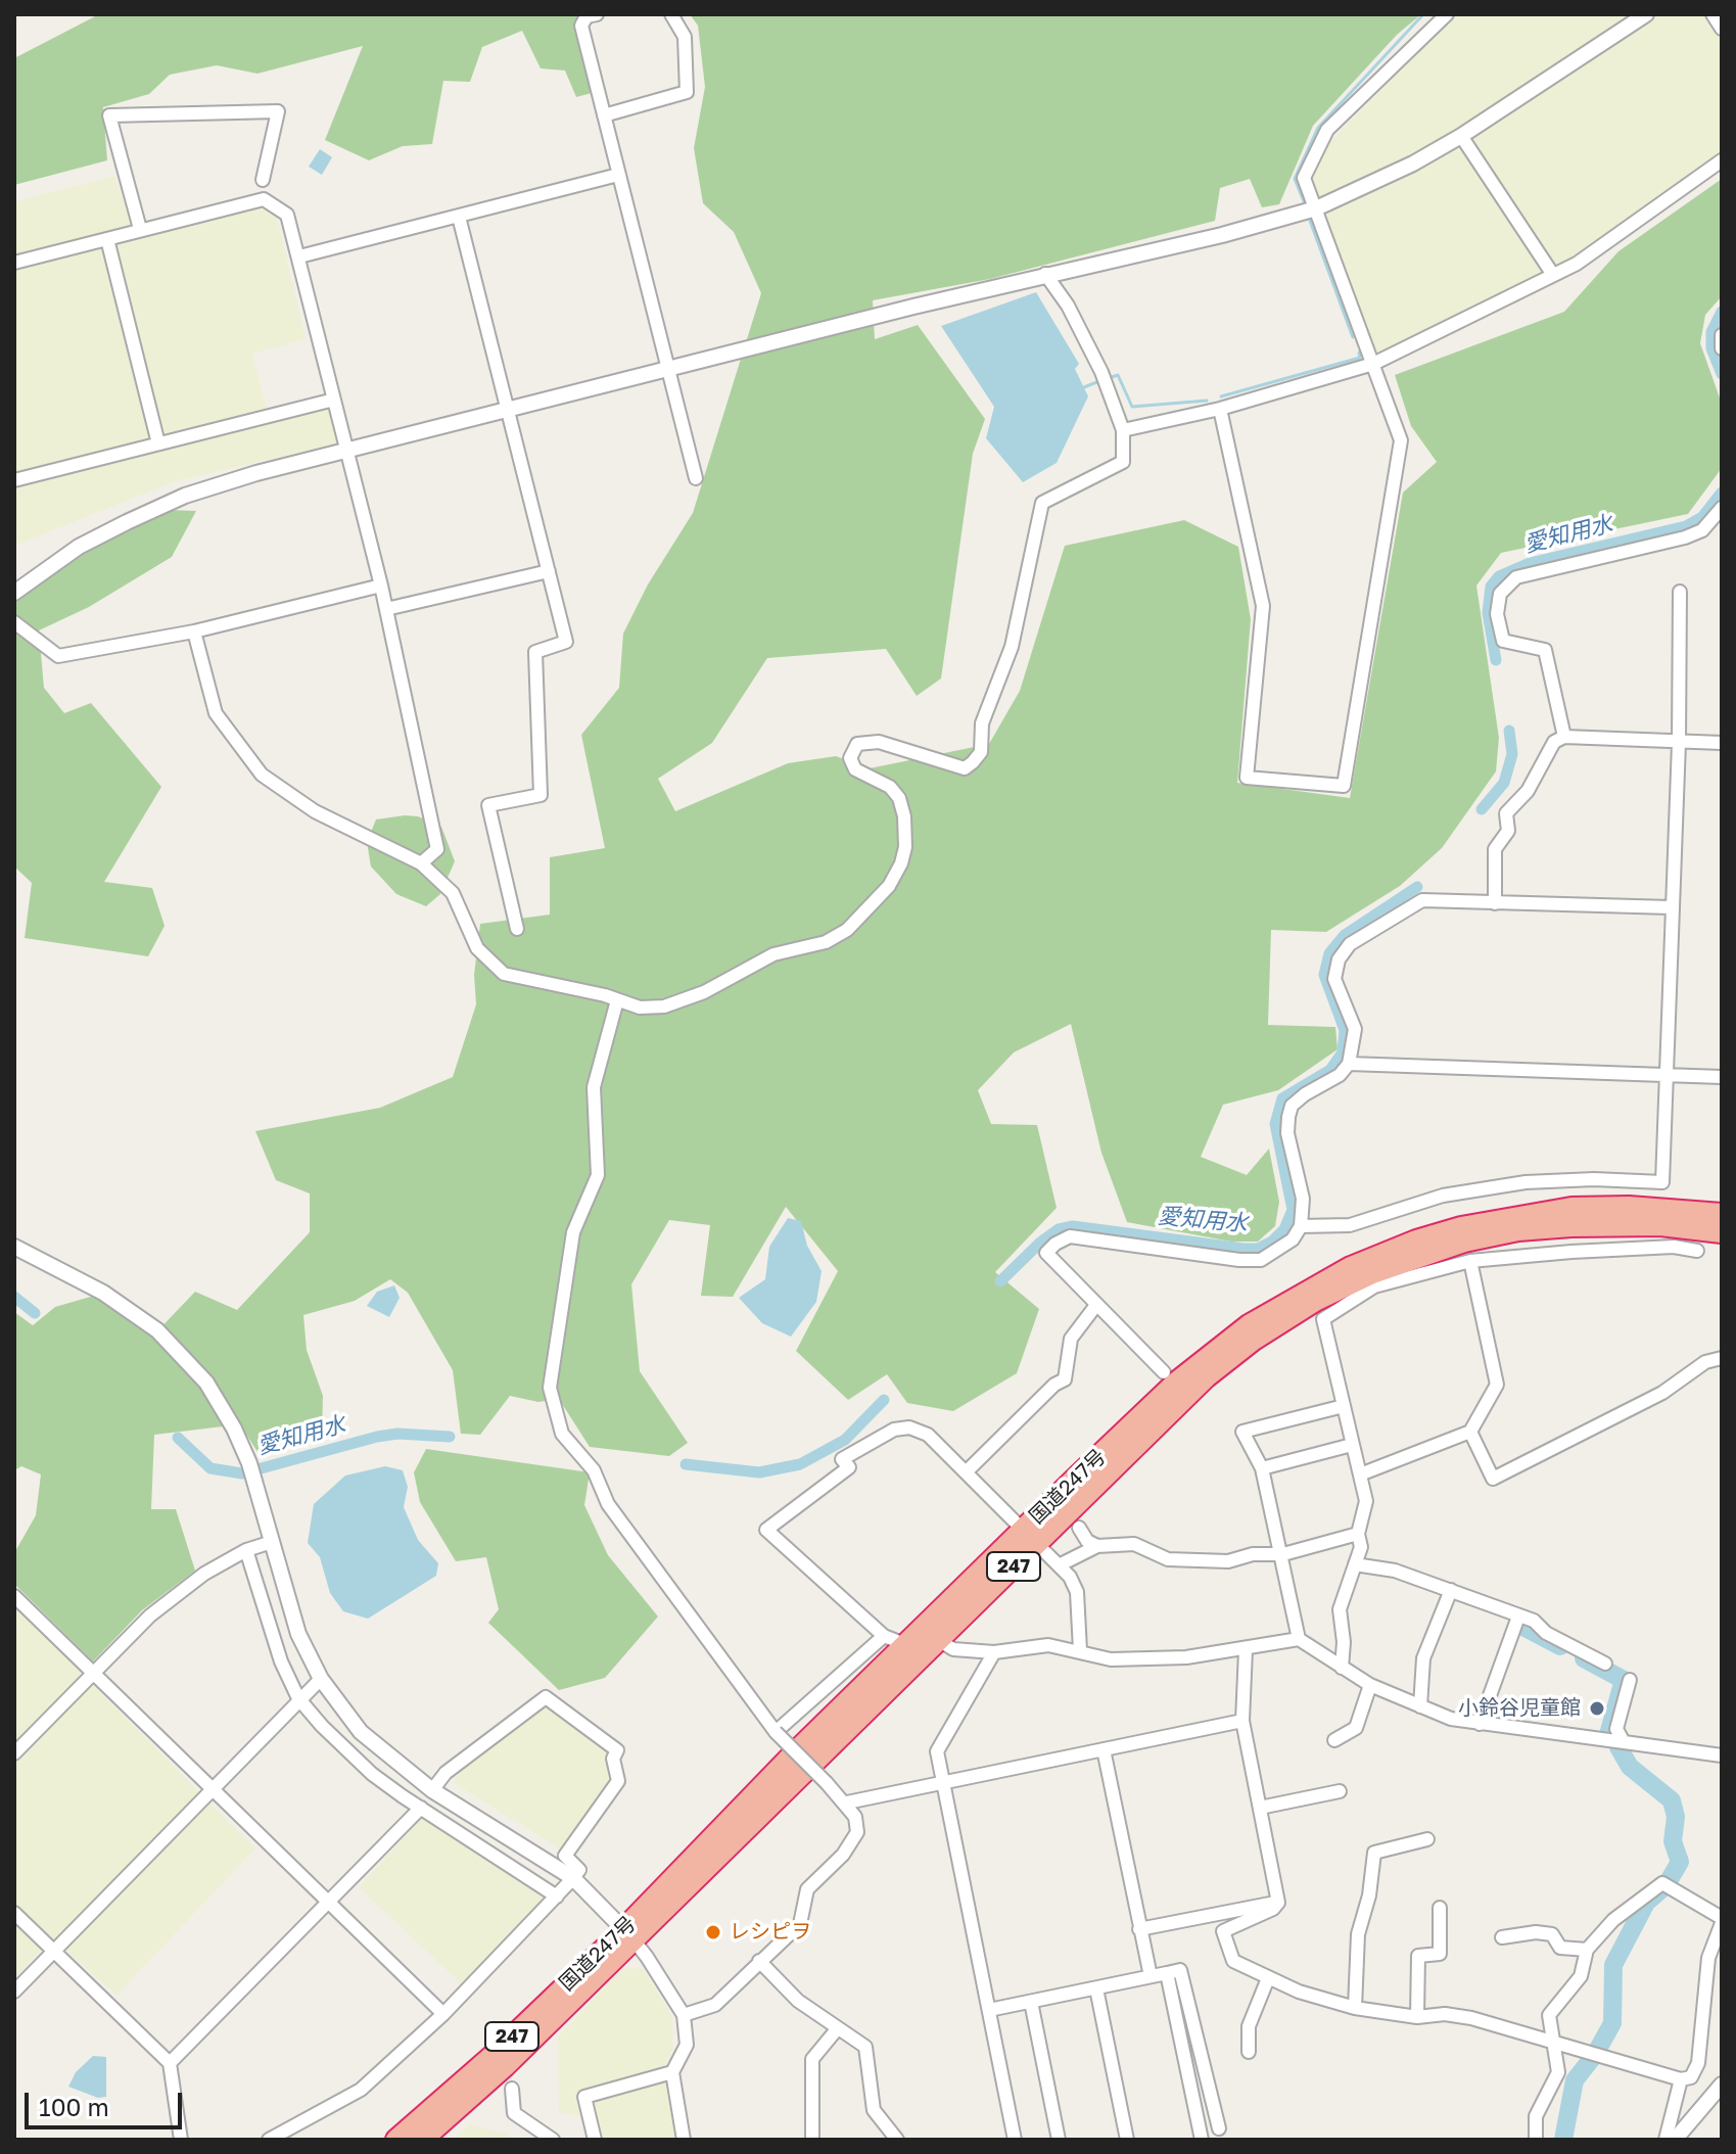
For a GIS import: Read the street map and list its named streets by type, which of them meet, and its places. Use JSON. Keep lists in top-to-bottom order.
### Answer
{
  "streets": {
    "highway": ["国道247号", "247"]
  },
  "water": ["愛知用水"],
  "places": ["小鈴谷児童館", "レシピヲ"],
  "scale_bar": "100 m"
}
